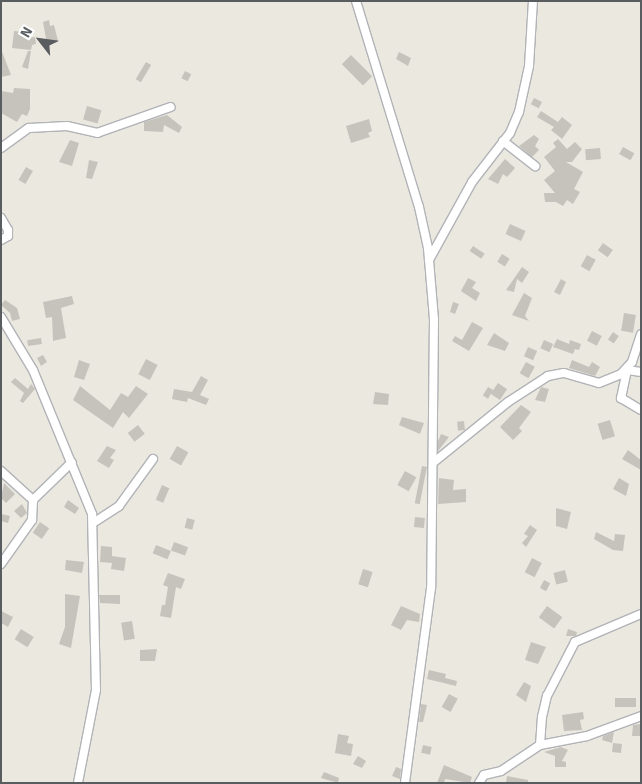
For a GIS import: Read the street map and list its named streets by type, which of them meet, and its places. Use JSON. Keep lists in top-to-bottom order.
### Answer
{
  "north": "top left"
}
